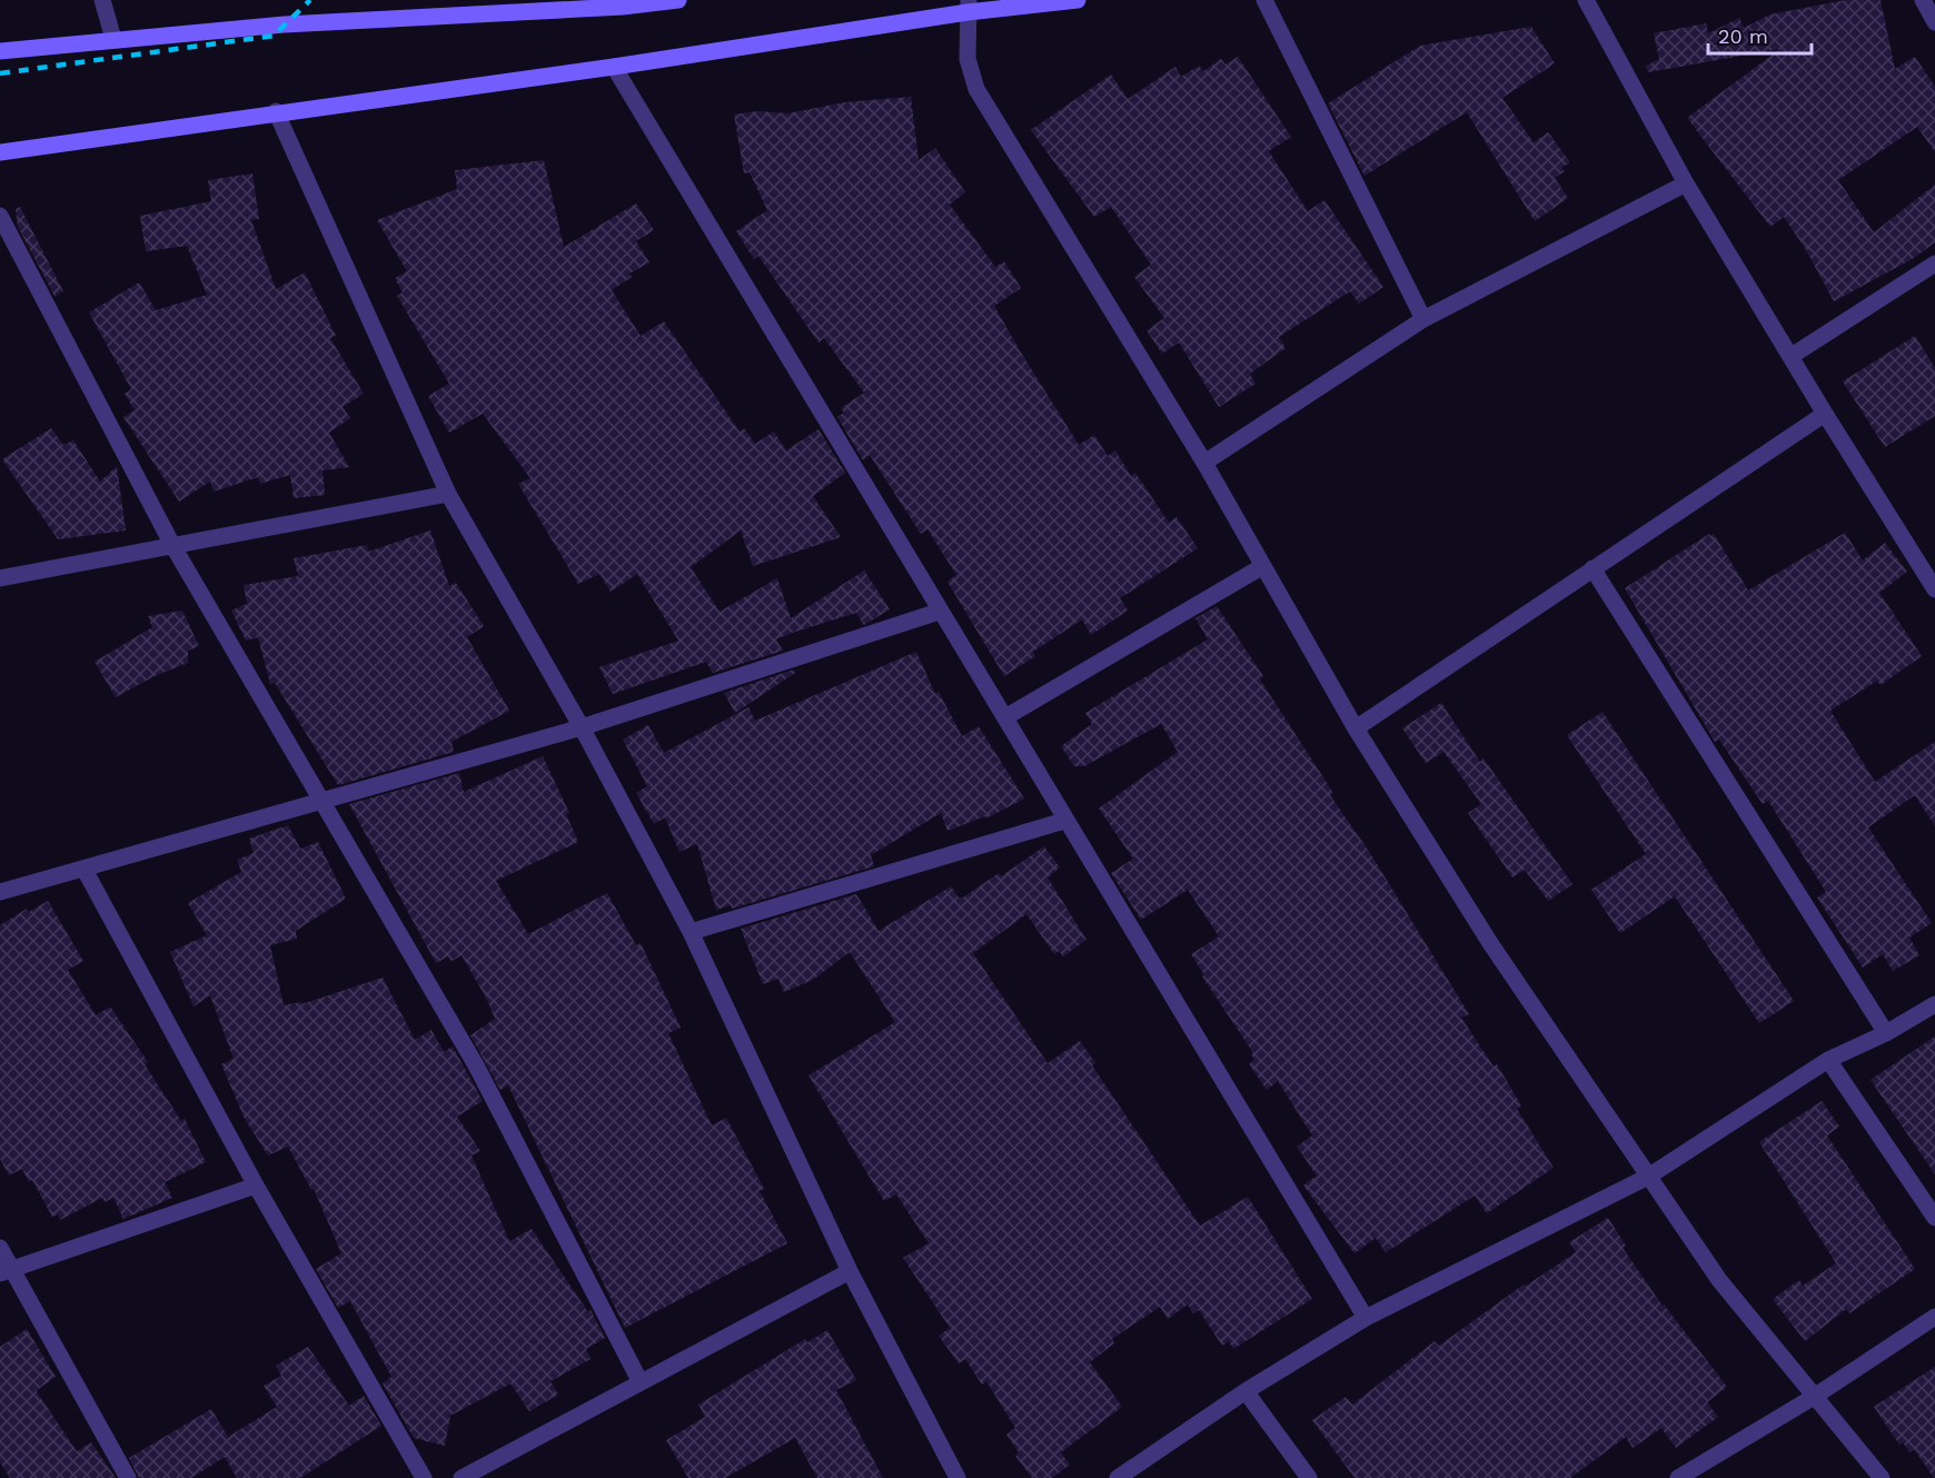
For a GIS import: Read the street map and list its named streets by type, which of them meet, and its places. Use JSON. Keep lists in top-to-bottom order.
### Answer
{
  "scale_bar": "20 m"
}
